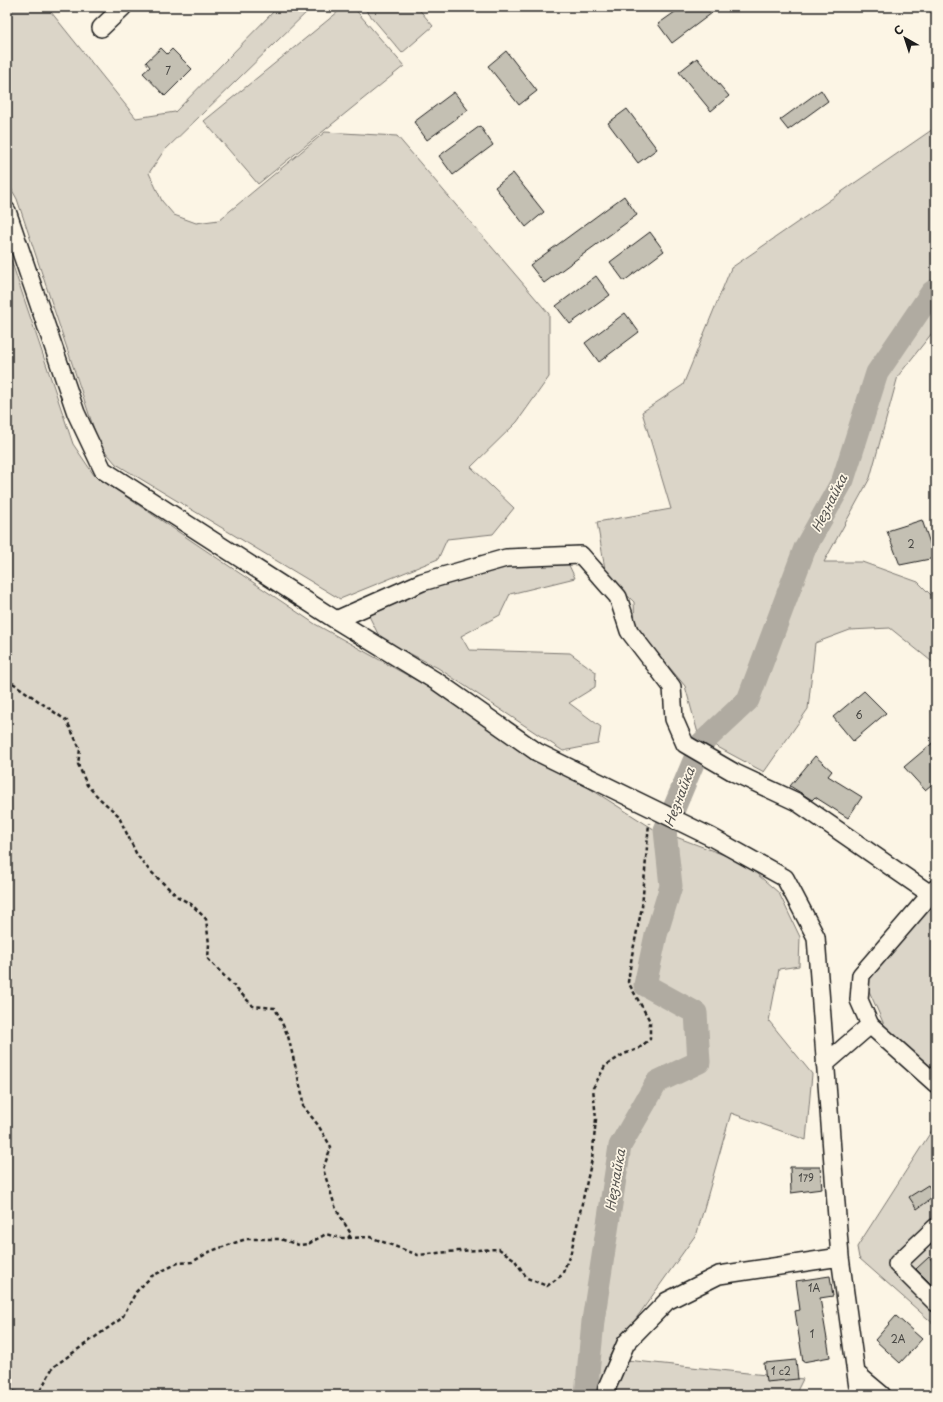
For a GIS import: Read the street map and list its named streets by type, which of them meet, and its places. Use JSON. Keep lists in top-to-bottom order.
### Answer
{
  "water": ["Незнайка"],
  "house_numbers": [
    "7",
    "2",
    "6",
    "179",
    "1А",
    "1",
    "2А",
    "1 с2"
  ],
  "north": "top left"
}
